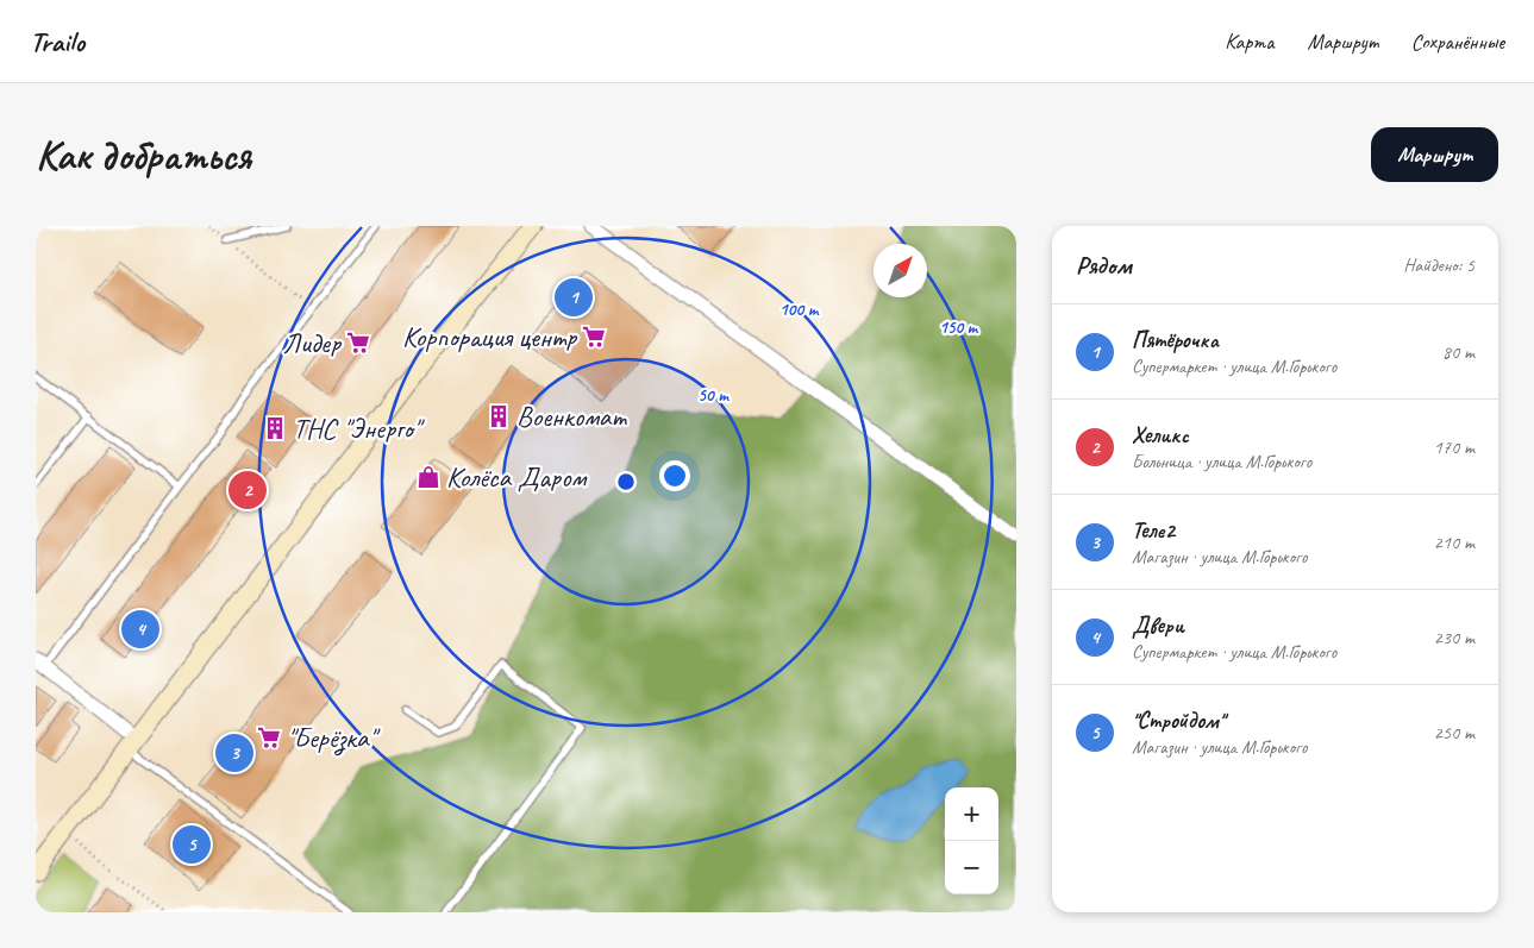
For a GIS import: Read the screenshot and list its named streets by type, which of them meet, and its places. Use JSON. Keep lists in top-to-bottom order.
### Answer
{
  "places": {
    "supermarket": ["Корпорация центр", "Лидер", "\"Берёзка\""],
    "building": ["Военкомат", "ТНС \"Энерго\""],
    "shop": ["Колёса Даром"]
  },
  "north": "top right",
  "page": {
    "header": "Trailo",
    "nav": ["Карта", "Маршрут", "Сохранённые"],
    "buttons": "Маршрут",
    "title": "Как добраться",
    "heading": ["Рядом", "Найдено: 5"],
    "pins": [
      "1",
      "2",
      "4",
      "3",
      "5"
    ],
    "list": [
      {
        "mark": "1",
        "name": "Пятёрочка",
        "note": "Супермаркет · улица М.Горького",
        "value": "80 m"
      },
      {
        "mark": "2",
        "name": "Хеликс",
        "note": "Больница · улица М.Горького",
        "value": "170 m"
      },
      {
        "mark": "3",
        "name": "Теле2",
        "note": "Магазин · улица М.Горького",
        "value": "210 m"
      },
      {
        "mark": "4",
        "name": "Двери",
        "note": "Супермаркет · улица М.Горького",
        "value": "230 m"
      },
      {
        "mark": "5",
        "name": "\"Стройдом\"",
        "note": "Магазин · улица М.Горького",
        "value": "250 m"
      }
    ],
    "map_buttons": ["+", "−"]
  },
  "rings": ["100 m", "150 m", "50 m"]
}
